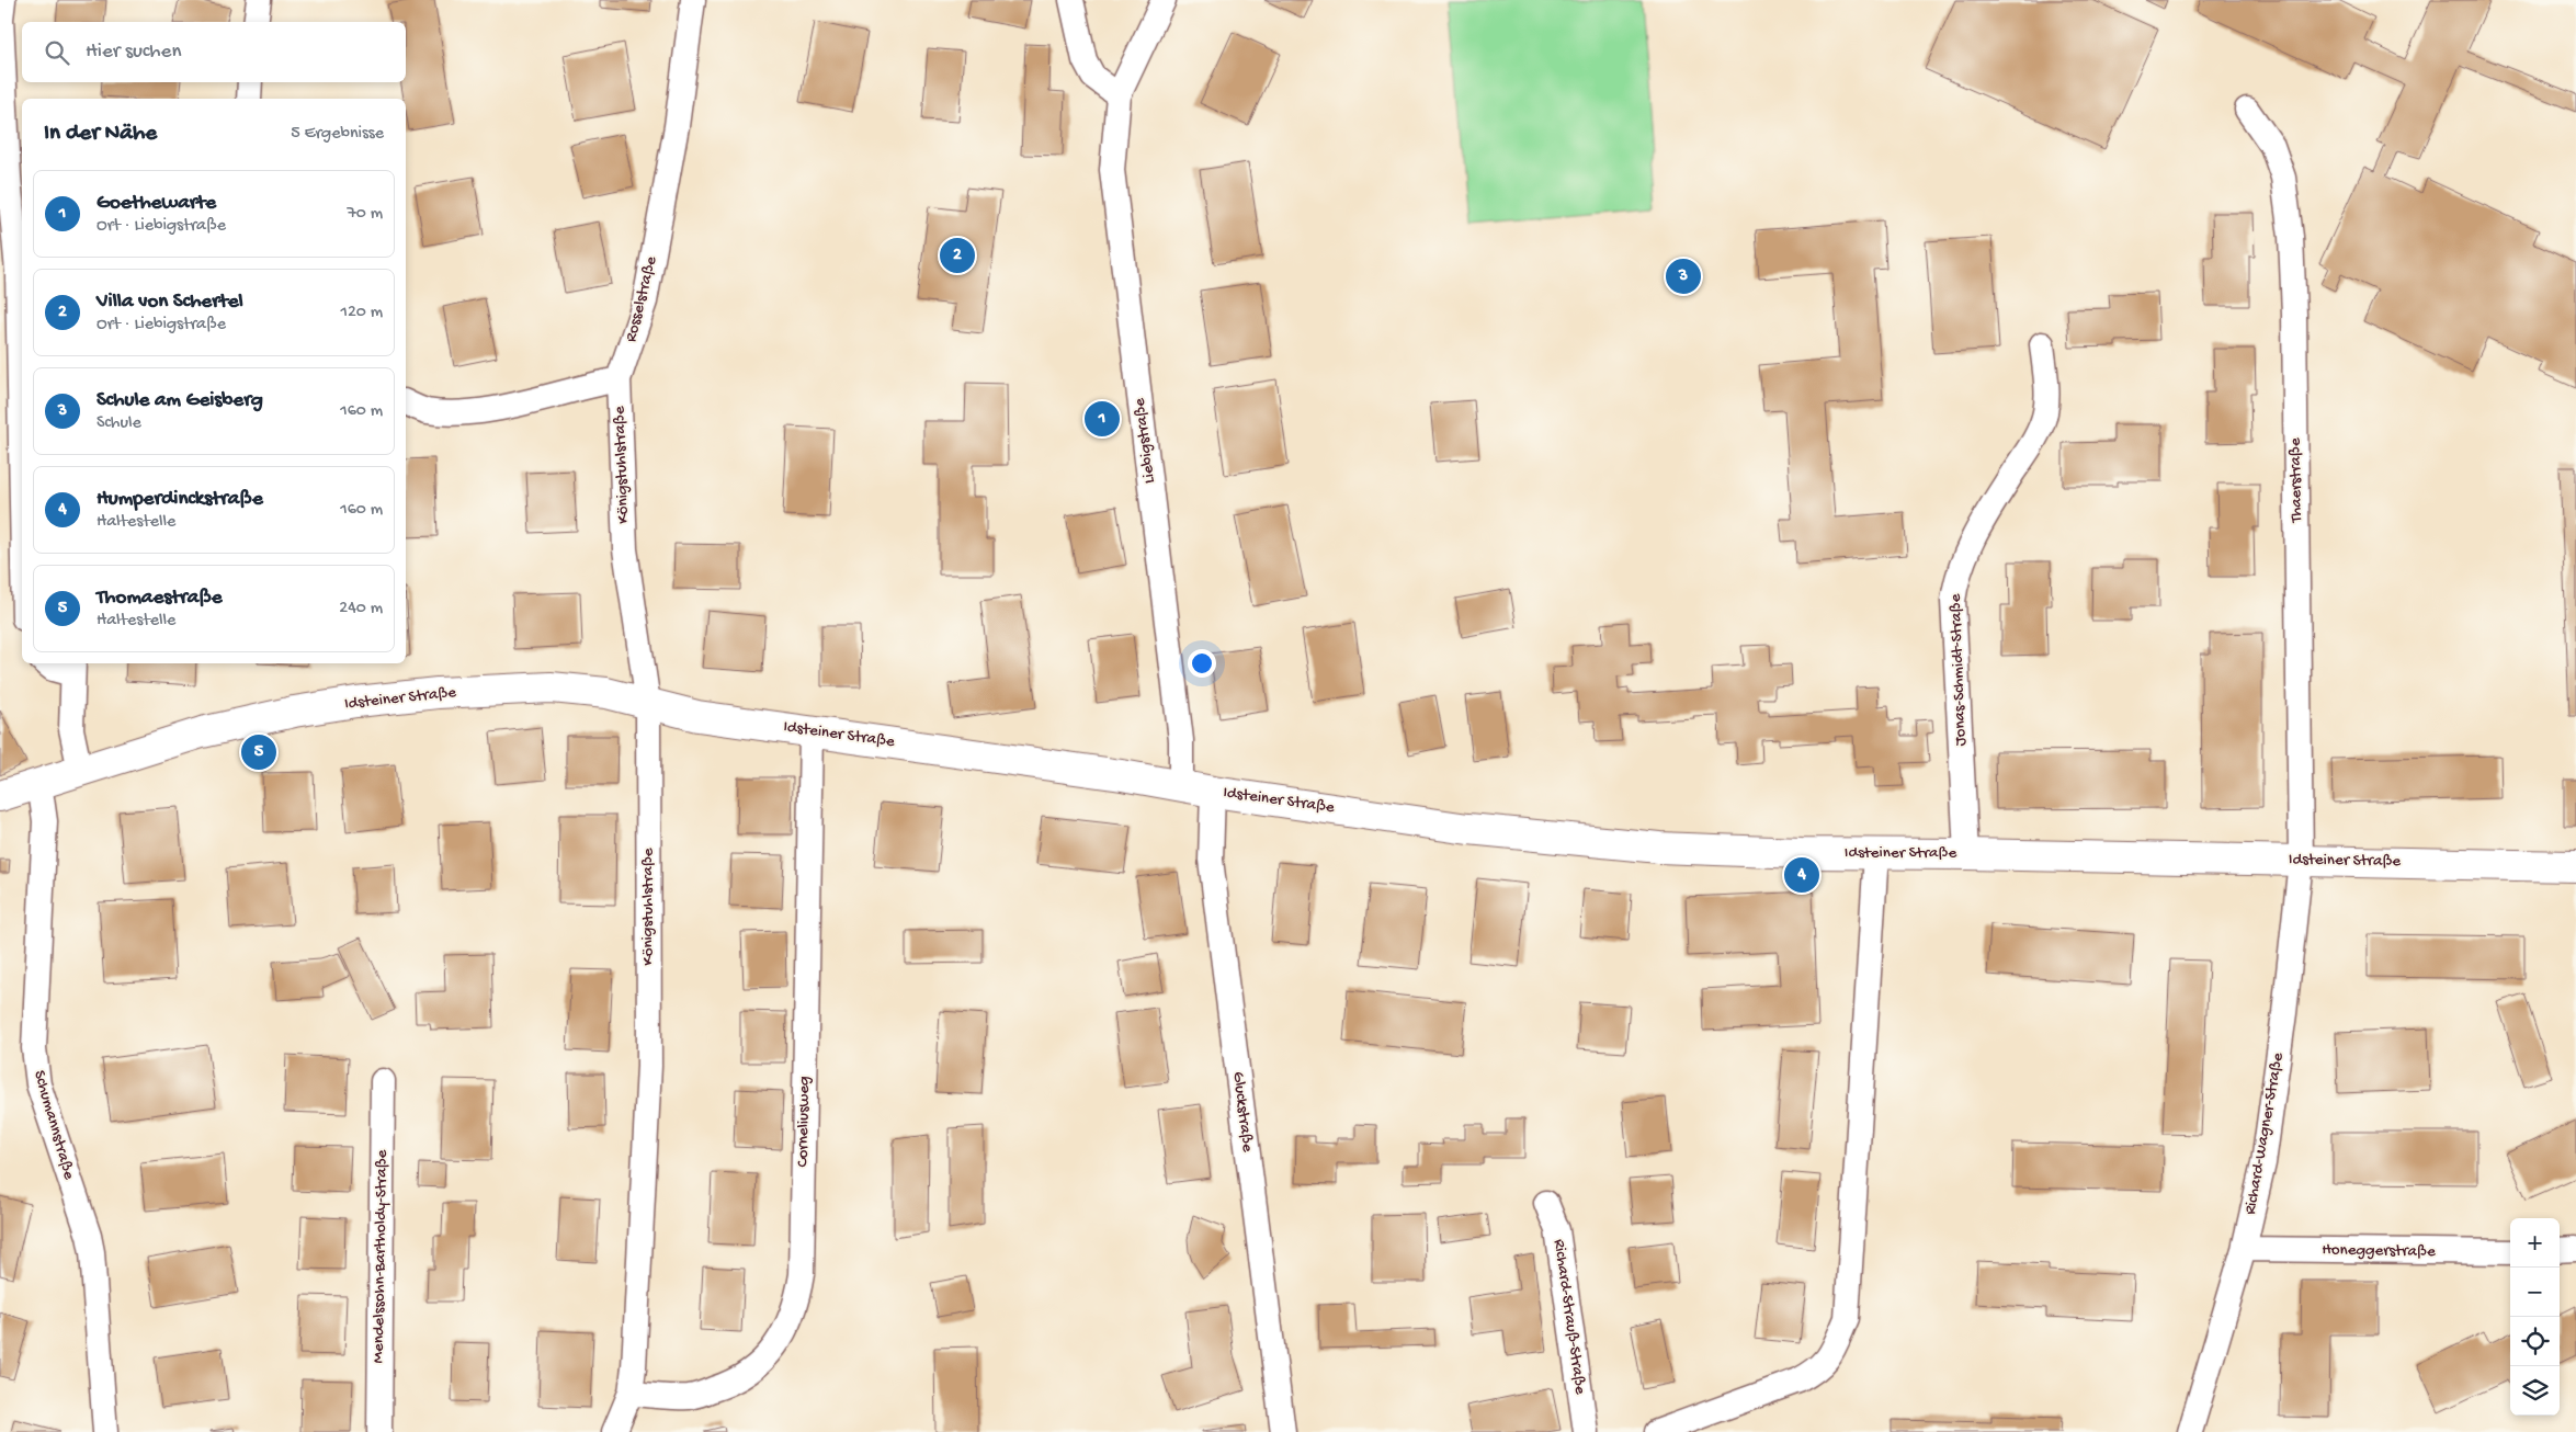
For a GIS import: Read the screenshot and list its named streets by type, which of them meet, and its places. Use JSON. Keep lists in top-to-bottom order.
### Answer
{
  "streets": {
    "street": [
      "Rosselstraße",
      "Liebigstraße",
      "Königstuhlstraße",
      "Thaerstraße",
      "Jonas-Schmidt-Straße",
      "Idsteiner Straße",
      "Gluckstraße",
      "Corneliusweg",
      "Schumannstraße",
      "Richard-Wagner-Straße",
      "Honeggerstraße",
      "Mendelssohn-Bartholdy-Straße",
      "Richard-Strauß-Straße"
    ]
  },
  "crossings": [
    ["Rosselstraße", "Königstuhlstraße"],
    ["Liebigstraße", "Idsteiner Straße"],
    ["Königstuhlstraße", "Idsteiner Straße"],
    ["Königstuhlstraße", "Corneliusweg"],
    ["Thaerstraße", "Idsteiner Straße"],
    ["Thaerstraße", "Richard-Wagner-Straße"],
    ["Jonas-Schmidt-Straße", "Idsteiner Straße"],
    ["Idsteiner Straße", "Gluckstraße"],
    ["Idsteiner Straße", "Corneliusweg"],
    ["Idsteiner Straße", "Schumannstraße"],
    ["Idsteiner Straße", "Richard-Wagner-Straße"],
    ["Richard-Wagner-Straße", "Honeggerstraße"]
  ],
  "page": {
    "search": "Hier suchen",
    "heading": ["In der Nähe", "5 Ergebnisse"],
    "list": [
      {
        "mark": "1",
        "name": "Goethewarte",
        "note": "Ort · Liebigstraße",
        "value": "70 m"
      },
      {
        "mark": "2",
        "name": "Villa von Schertel",
        "note": "Ort · Liebigstraße",
        "value": "120 m"
      },
      {
        "mark": "3",
        "name": "Schule am Geisberg",
        "note": "Schule",
        "value": "160 m"
      },
      {
        "mark": "4",
        "name": "Humperdinckstraße",
        "note": "Haltestelle",
        "value": "160 m"
      },
      {
        "mark": "5",
        "name": "Thomaestraße",
        "note": "Haltestelle",
        "value": "240 m"
      }
    ],
    "pins": [
      "2",
      "3",
      "1",
      "5",
      "4"
    ],
    "map_buttons": ["+", "−"]
  }
}
